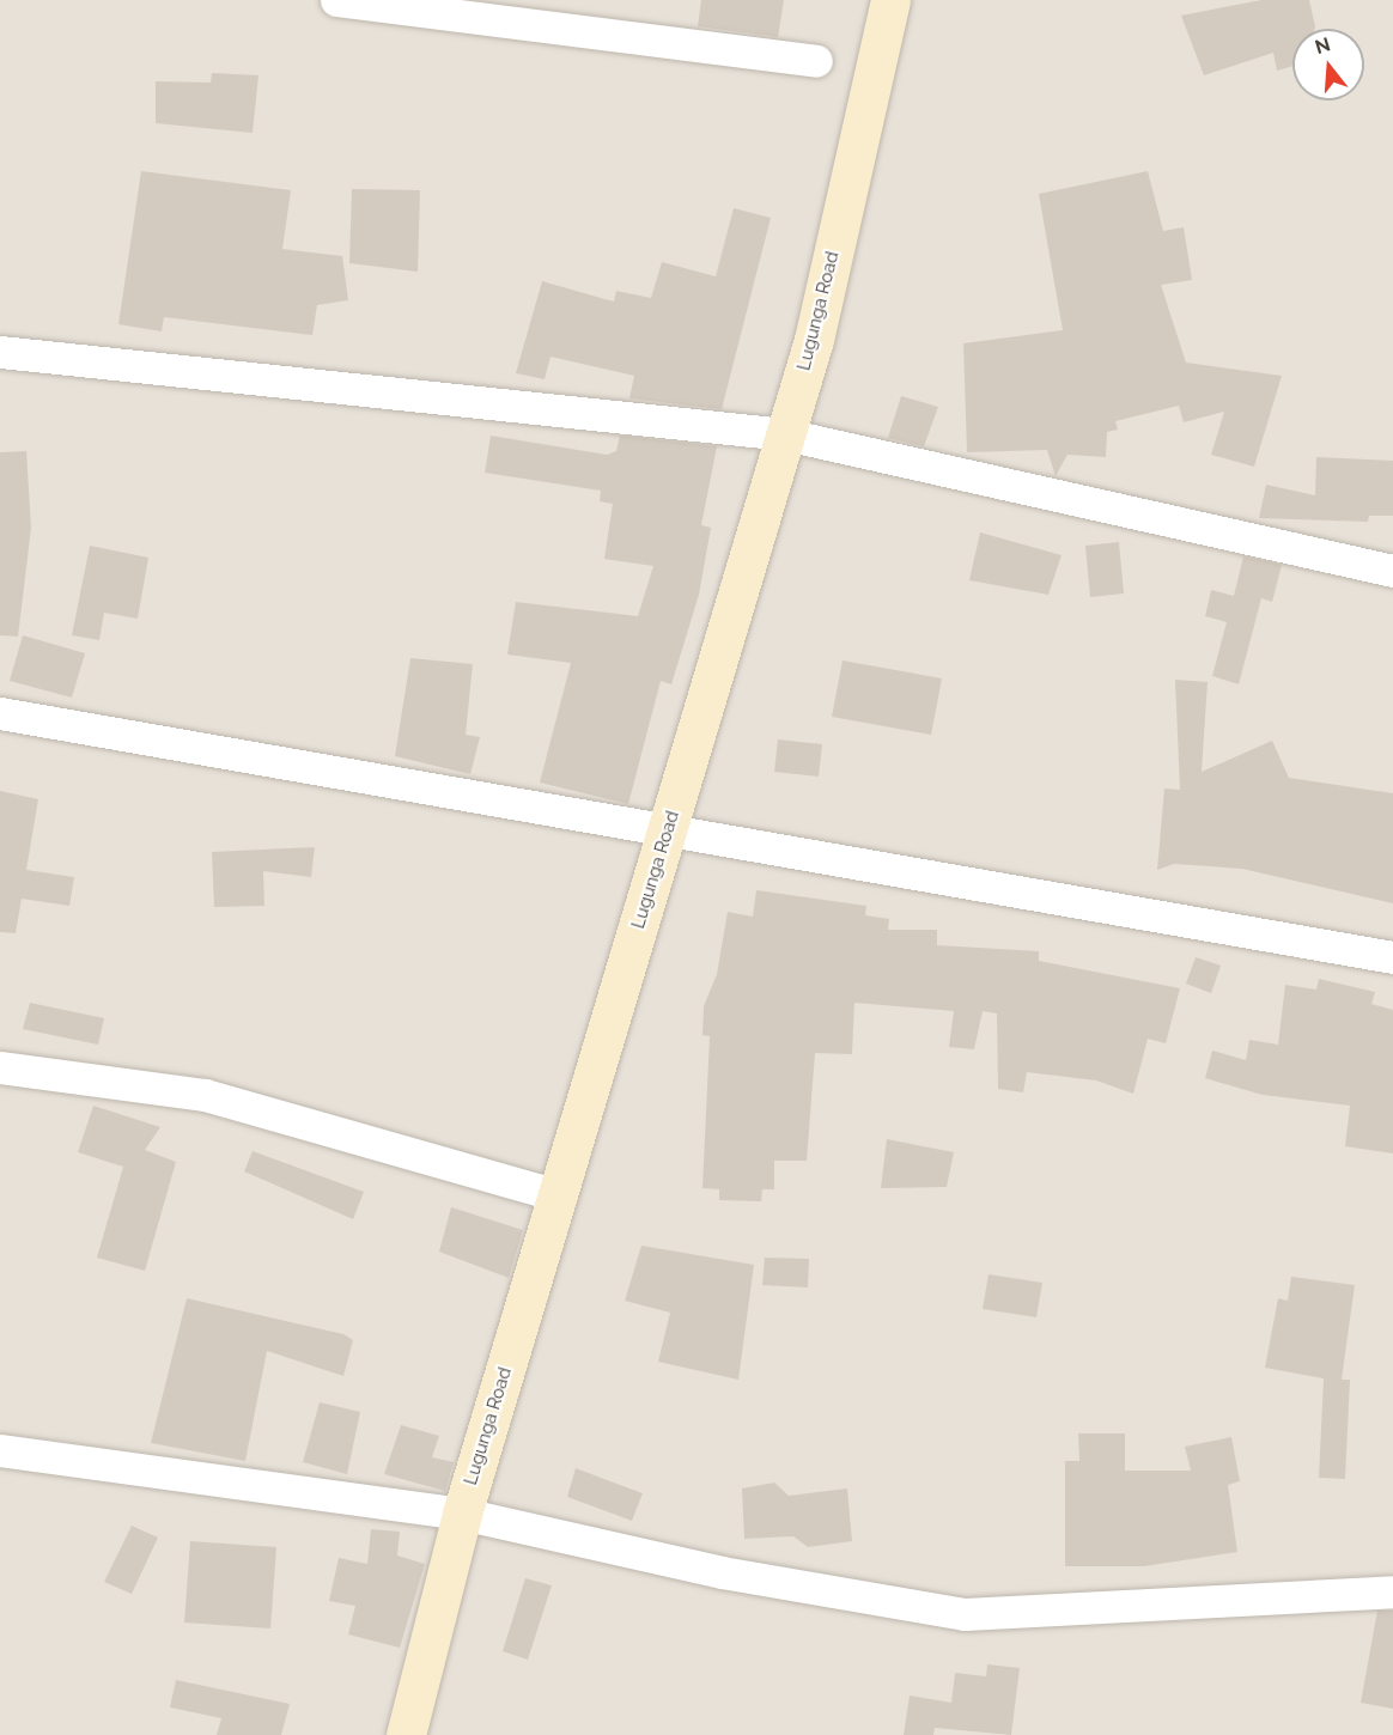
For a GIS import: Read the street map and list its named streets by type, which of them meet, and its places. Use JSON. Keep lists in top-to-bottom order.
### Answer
{
  "streets": {
    "street": ["Lugunga Road"]
  },
  "north": "top"
}
